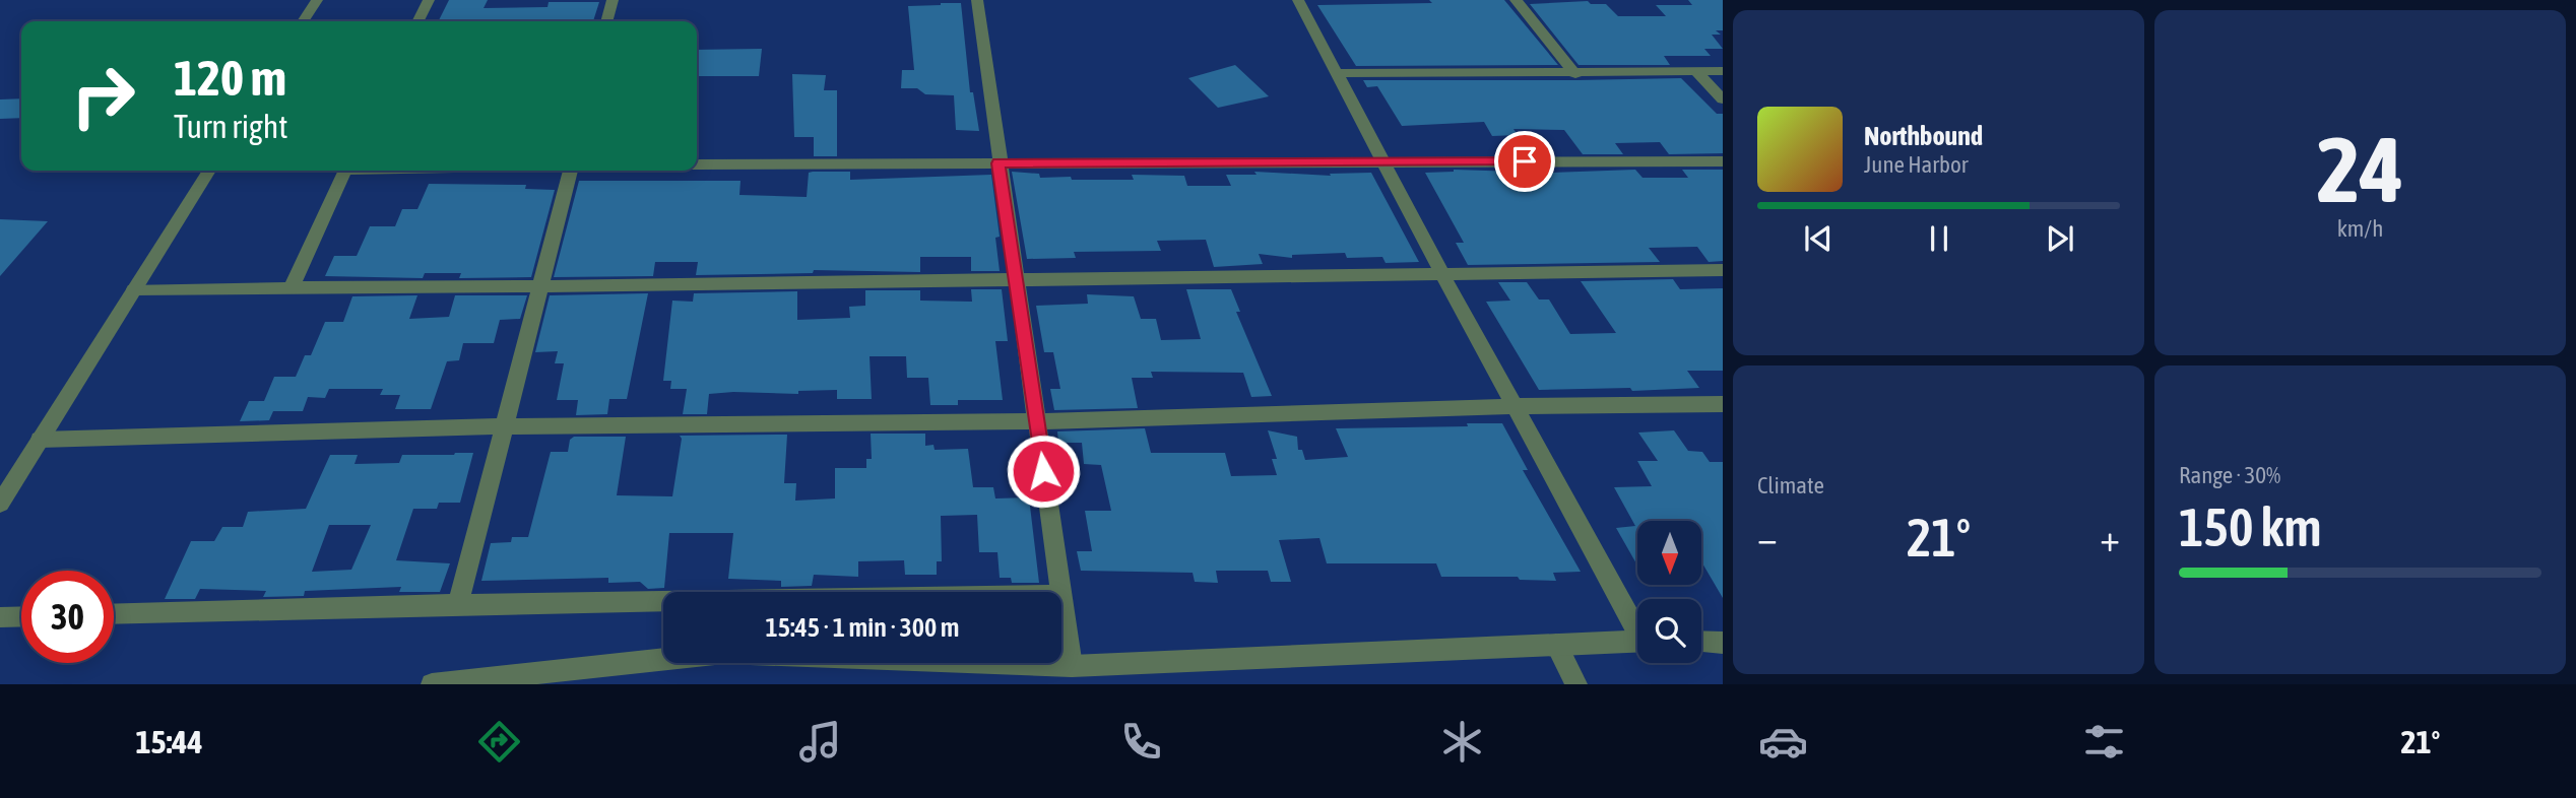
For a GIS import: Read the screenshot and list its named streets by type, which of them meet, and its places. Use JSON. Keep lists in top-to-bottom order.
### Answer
{
  "north": "bottom",
  "page": {
    "tile": [
      ["24", "km/h"],
      "Climate",
      ["Range · 30%", "150 km"]
    ],
    "turn": ["120 m", "Turn right"],
    "song": ["Northbound", "June Harbor"],
    "heat": ["−", "21°", "+"],
    "limit": "30",
    "trip": "15:45 · 1 min · 300 m",
    "tabs": ["15:44", "21°"]
  }
}
